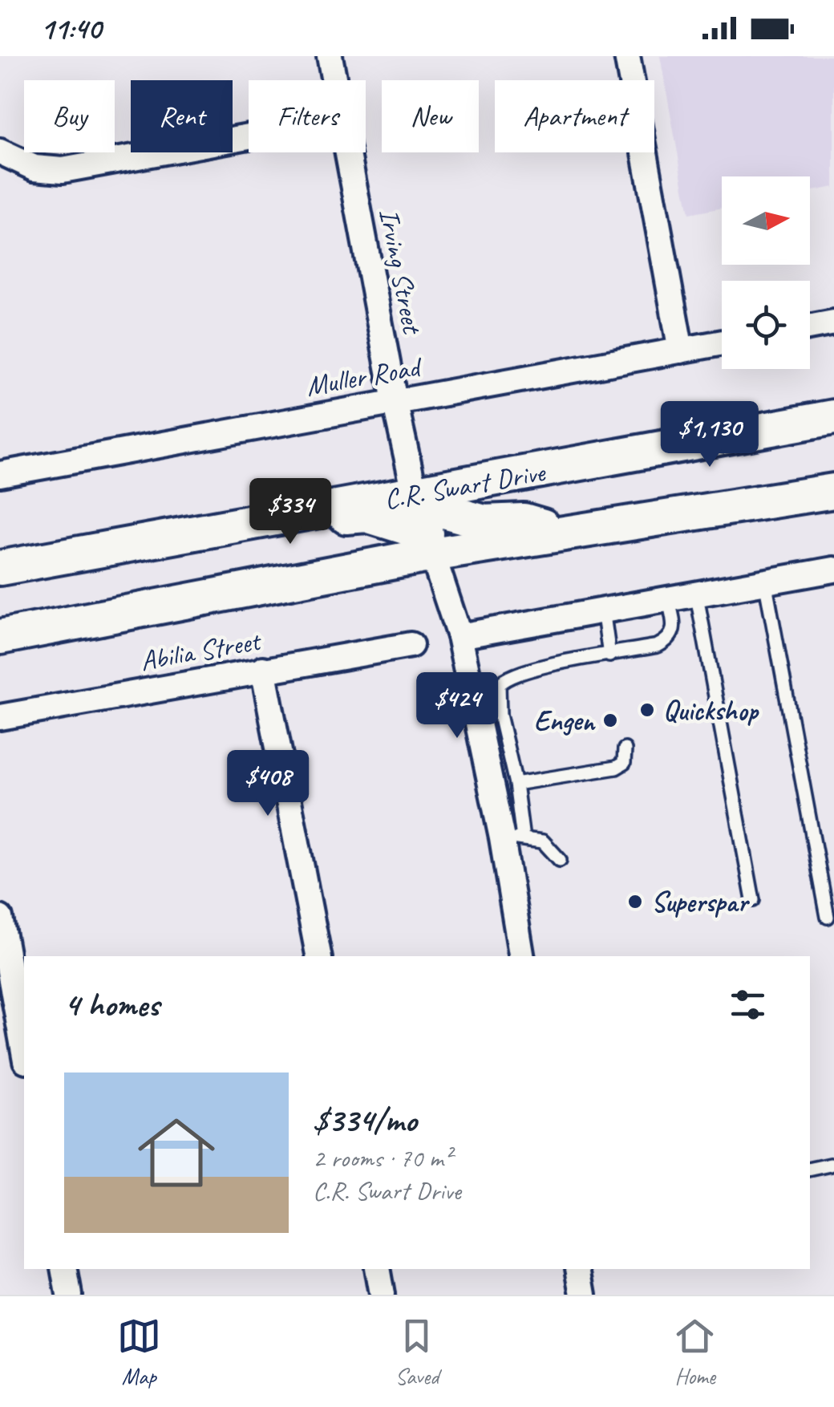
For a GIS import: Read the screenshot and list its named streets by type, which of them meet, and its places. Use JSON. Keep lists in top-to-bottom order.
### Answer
{
  "streets": {
    "main road": ["C.R. Swart Drive"],
    "street": ["Irving Street", "Muller Road", "Abilia Street"]
  },
  "crossings": [
    ["Irving Street", "Muller Road"],
    ["Irving Street", "C.R. Swart Drive"]
  ],
  "places": ["Quickshop", "Engen", "Superspar"],
  "north": "right",
  "page": {
    "status": "11:40",
    "chip": [
      "Buy",
      "Rent",
      "Filters",
      "New",
      "Apartment"
    ],
    "price": [
      "$1,130",
      "$334",
      "$424",
      "$408"
    ],
    "heading": "4 homes",
    "list": [
      {
        "name": "$334/mo",
        "note": "2 rooms · 70 m² · C.R. Swart Drive"
      }
    ],
    "tabs": ["Map", "Saved", "Home"]
  }
}
